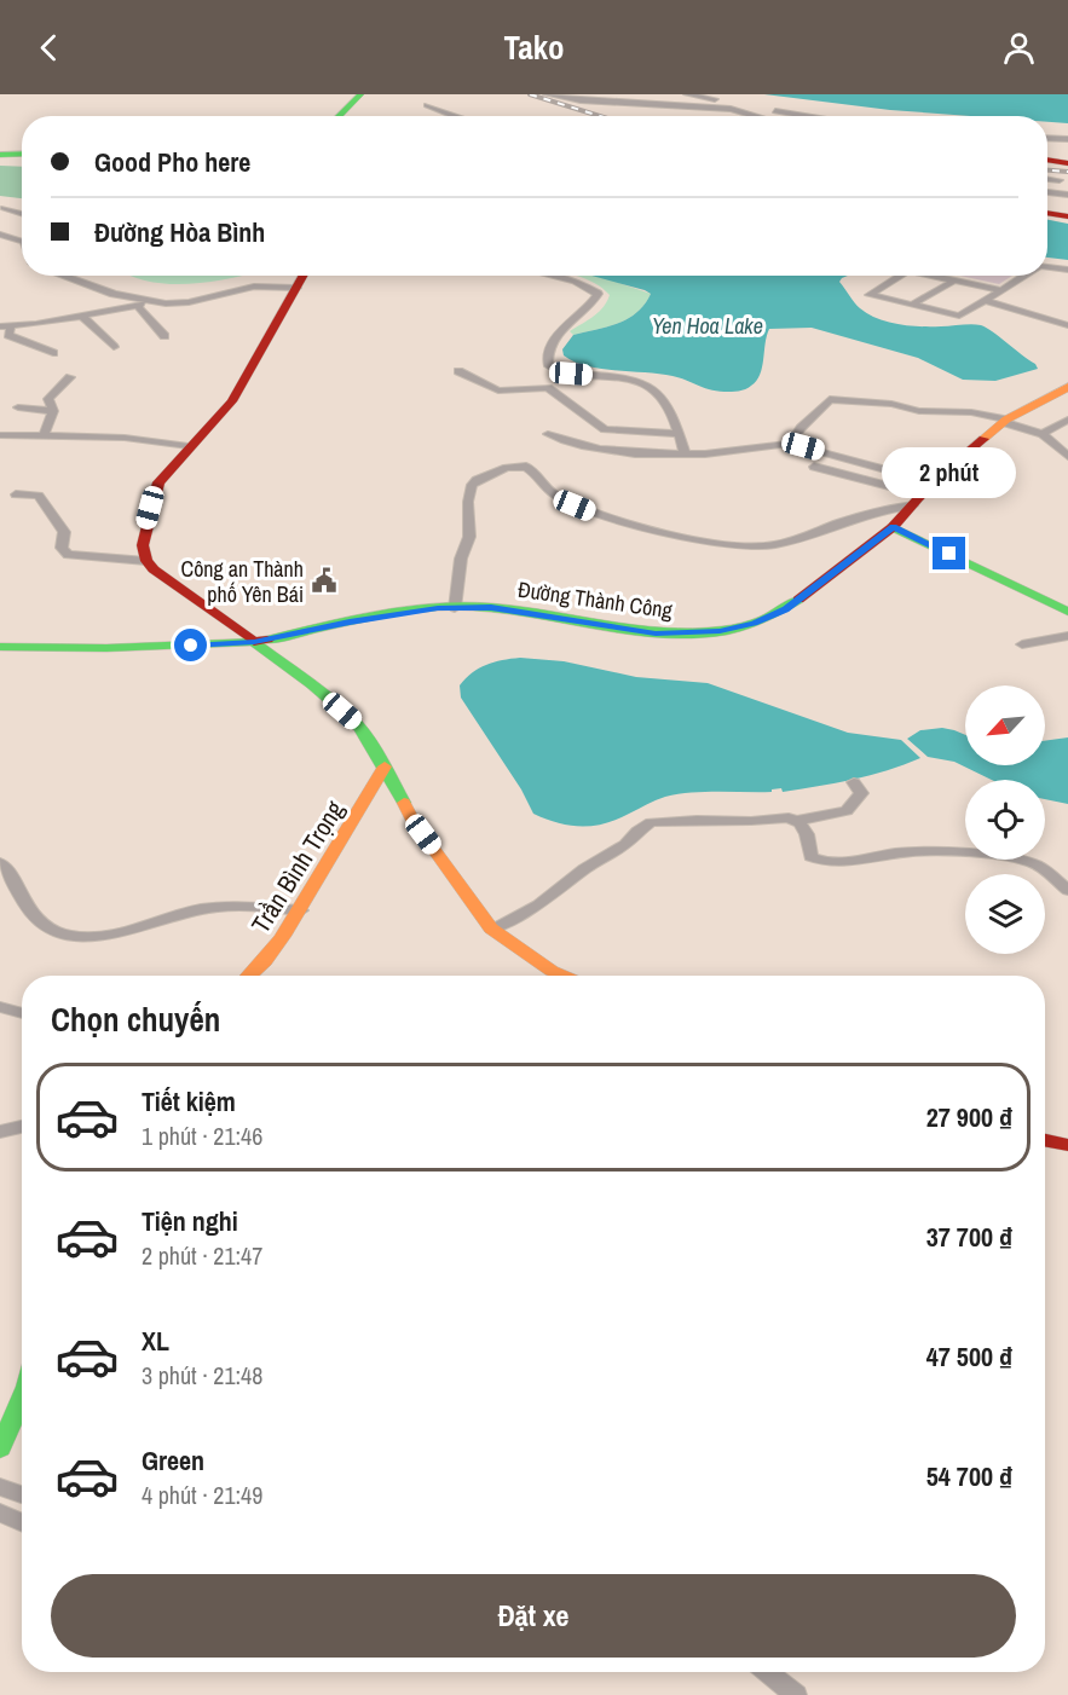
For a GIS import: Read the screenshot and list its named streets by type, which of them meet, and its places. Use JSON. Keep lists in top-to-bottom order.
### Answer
{
  "streets": {
    "main road": ["Đường Thành Công", "Trần Bình Trọng"]
  },
  "water": ["Yen Hoa Lake"],
  "places": {
    "public building": ["Công an Thành phố Yên Bái"]
  },
  "north": "bottom left",
  "page": {
    "header": "Tako",
    "banner": ["Good Pho here", "Đường Hòa Bình"],
    "bubble": "2 phút",
    "heading": "Chọn chuyến",
    "list": [
      {
        "name": "Tiết kiệm",
        "note": "1 phút · 21:46",
        "value": "27 900 ₫"
      },
      {
        "name": "Tiện nghi",
        "note": "2 phút · 21:47",
        "value": "37 700 ₫"
      },
      {
        "name": "XL",
        "note": "3 phút · 21:48",
        "value": "47 500 ₫"
      },
      {
        "name": "Green",
        "note": "4 phút · 21:49",
        "value": "54 700 ₫"
      }
    ],
    "buttons": "Đặt xe"
  }
}
